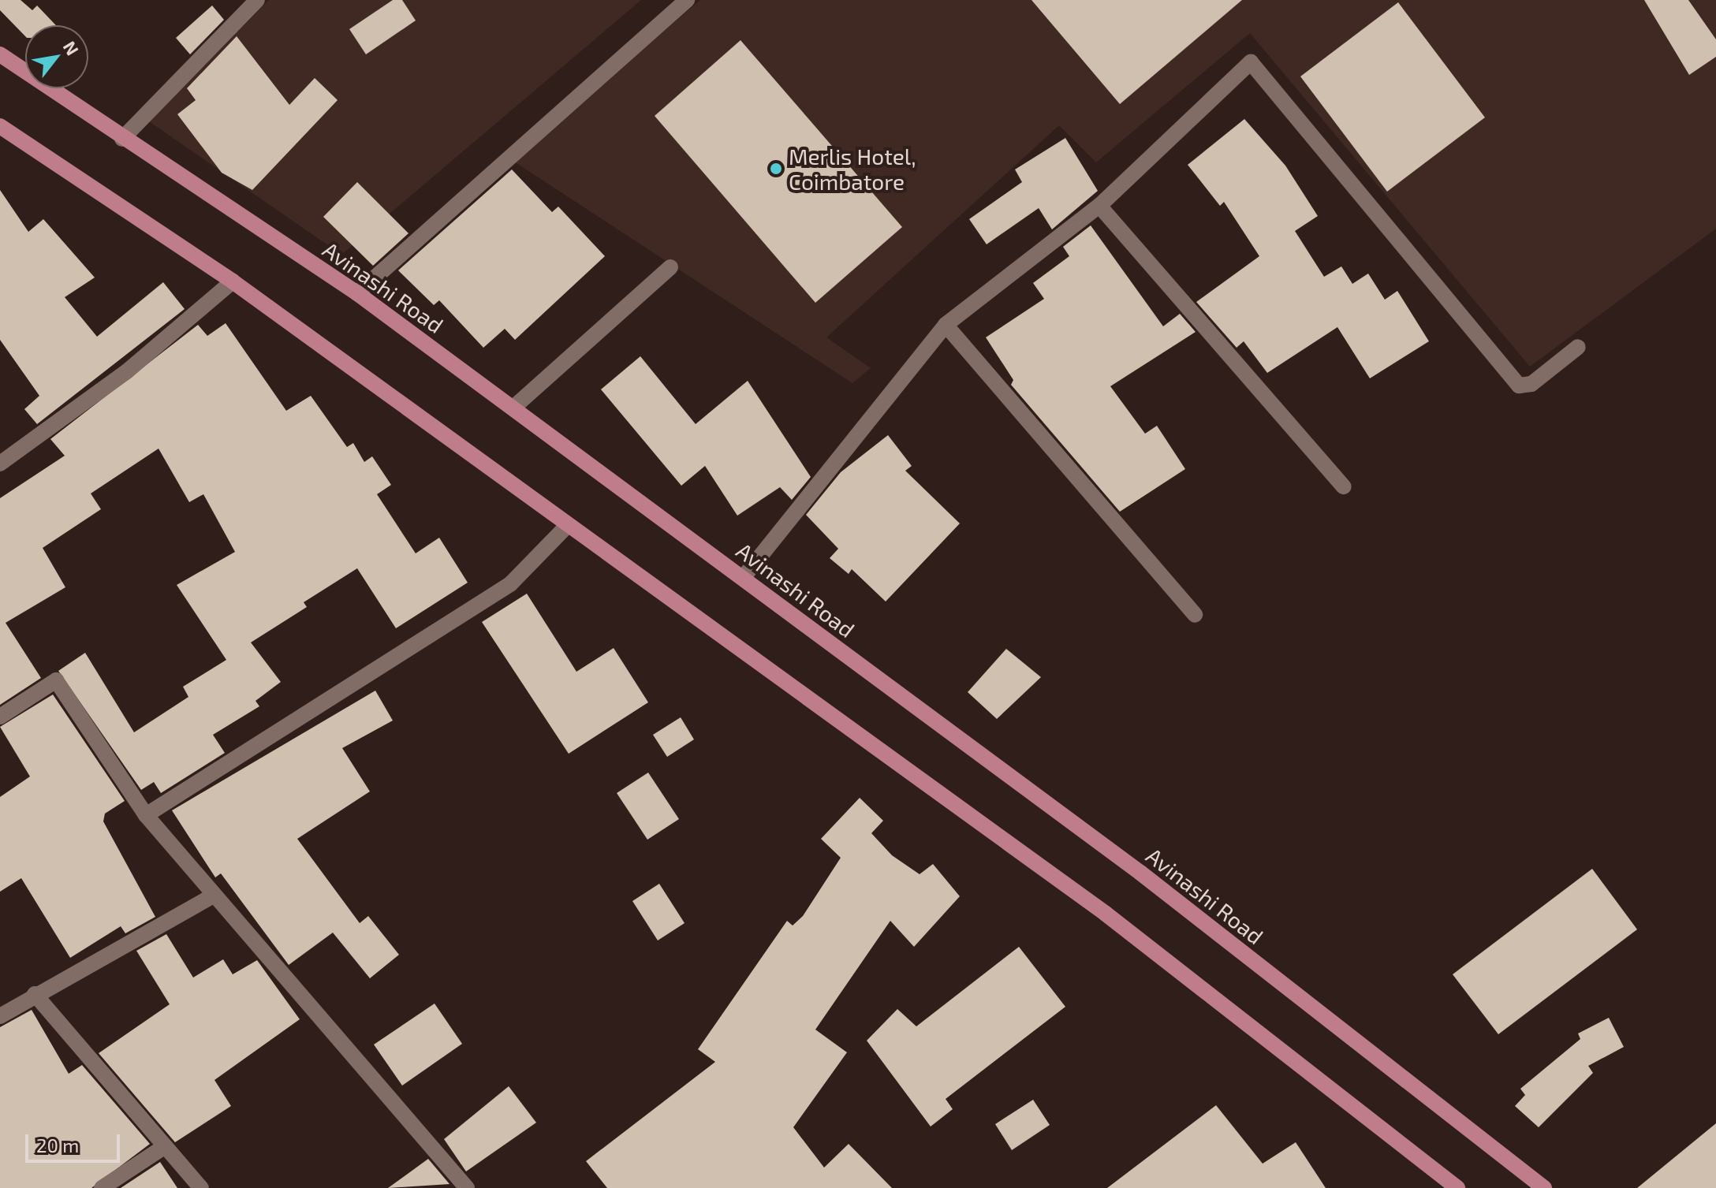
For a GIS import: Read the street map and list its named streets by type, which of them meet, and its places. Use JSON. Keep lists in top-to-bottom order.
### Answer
{
  "streets": {
    "main road": ["Avinashi Road"]
  },
  "places": ["Merlis Hotel, Coimbatore"],
  "scale_bar": "20 m",
  "north": "top right"
}
